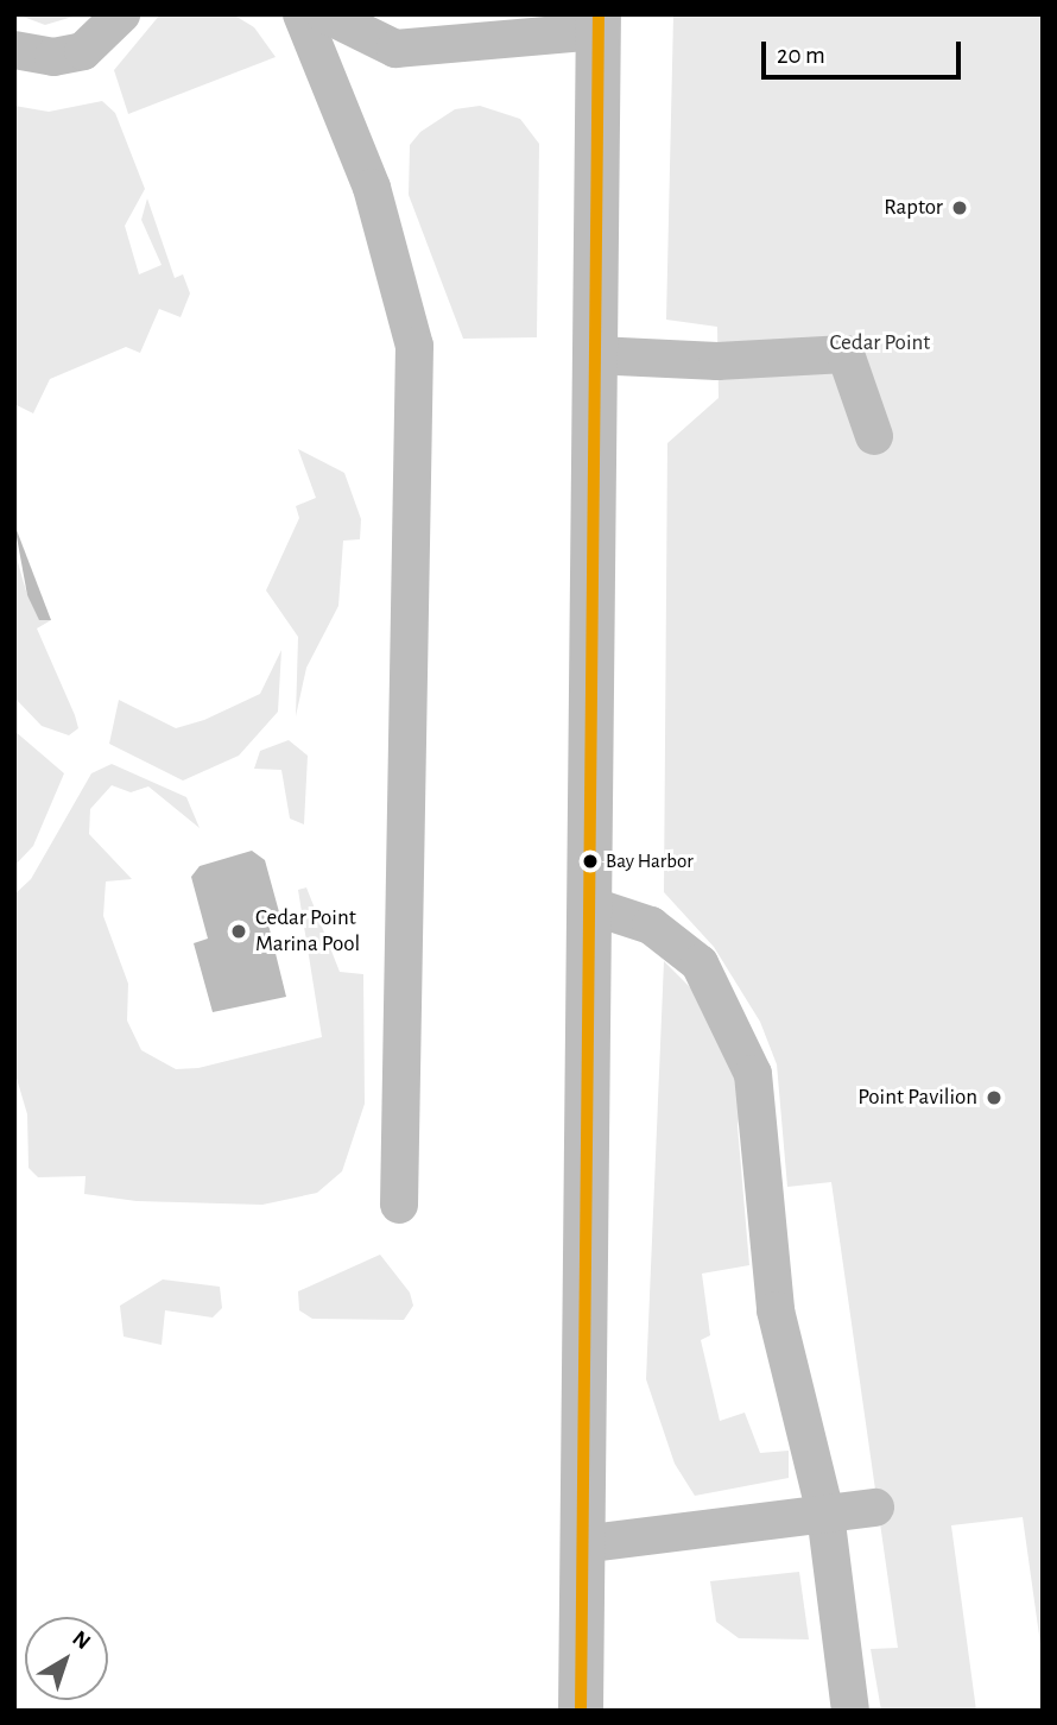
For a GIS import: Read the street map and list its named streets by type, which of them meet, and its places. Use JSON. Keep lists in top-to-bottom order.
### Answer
{
  "parks": ["Cedar Point"],
  "places": [
    "Raptor",
    "Bay Harbor",
    "Cedar Point Marina Pool",
    "Point Pavilion"
  ],
  "scale_bar": "20 m",
  "north": "top right"
}
